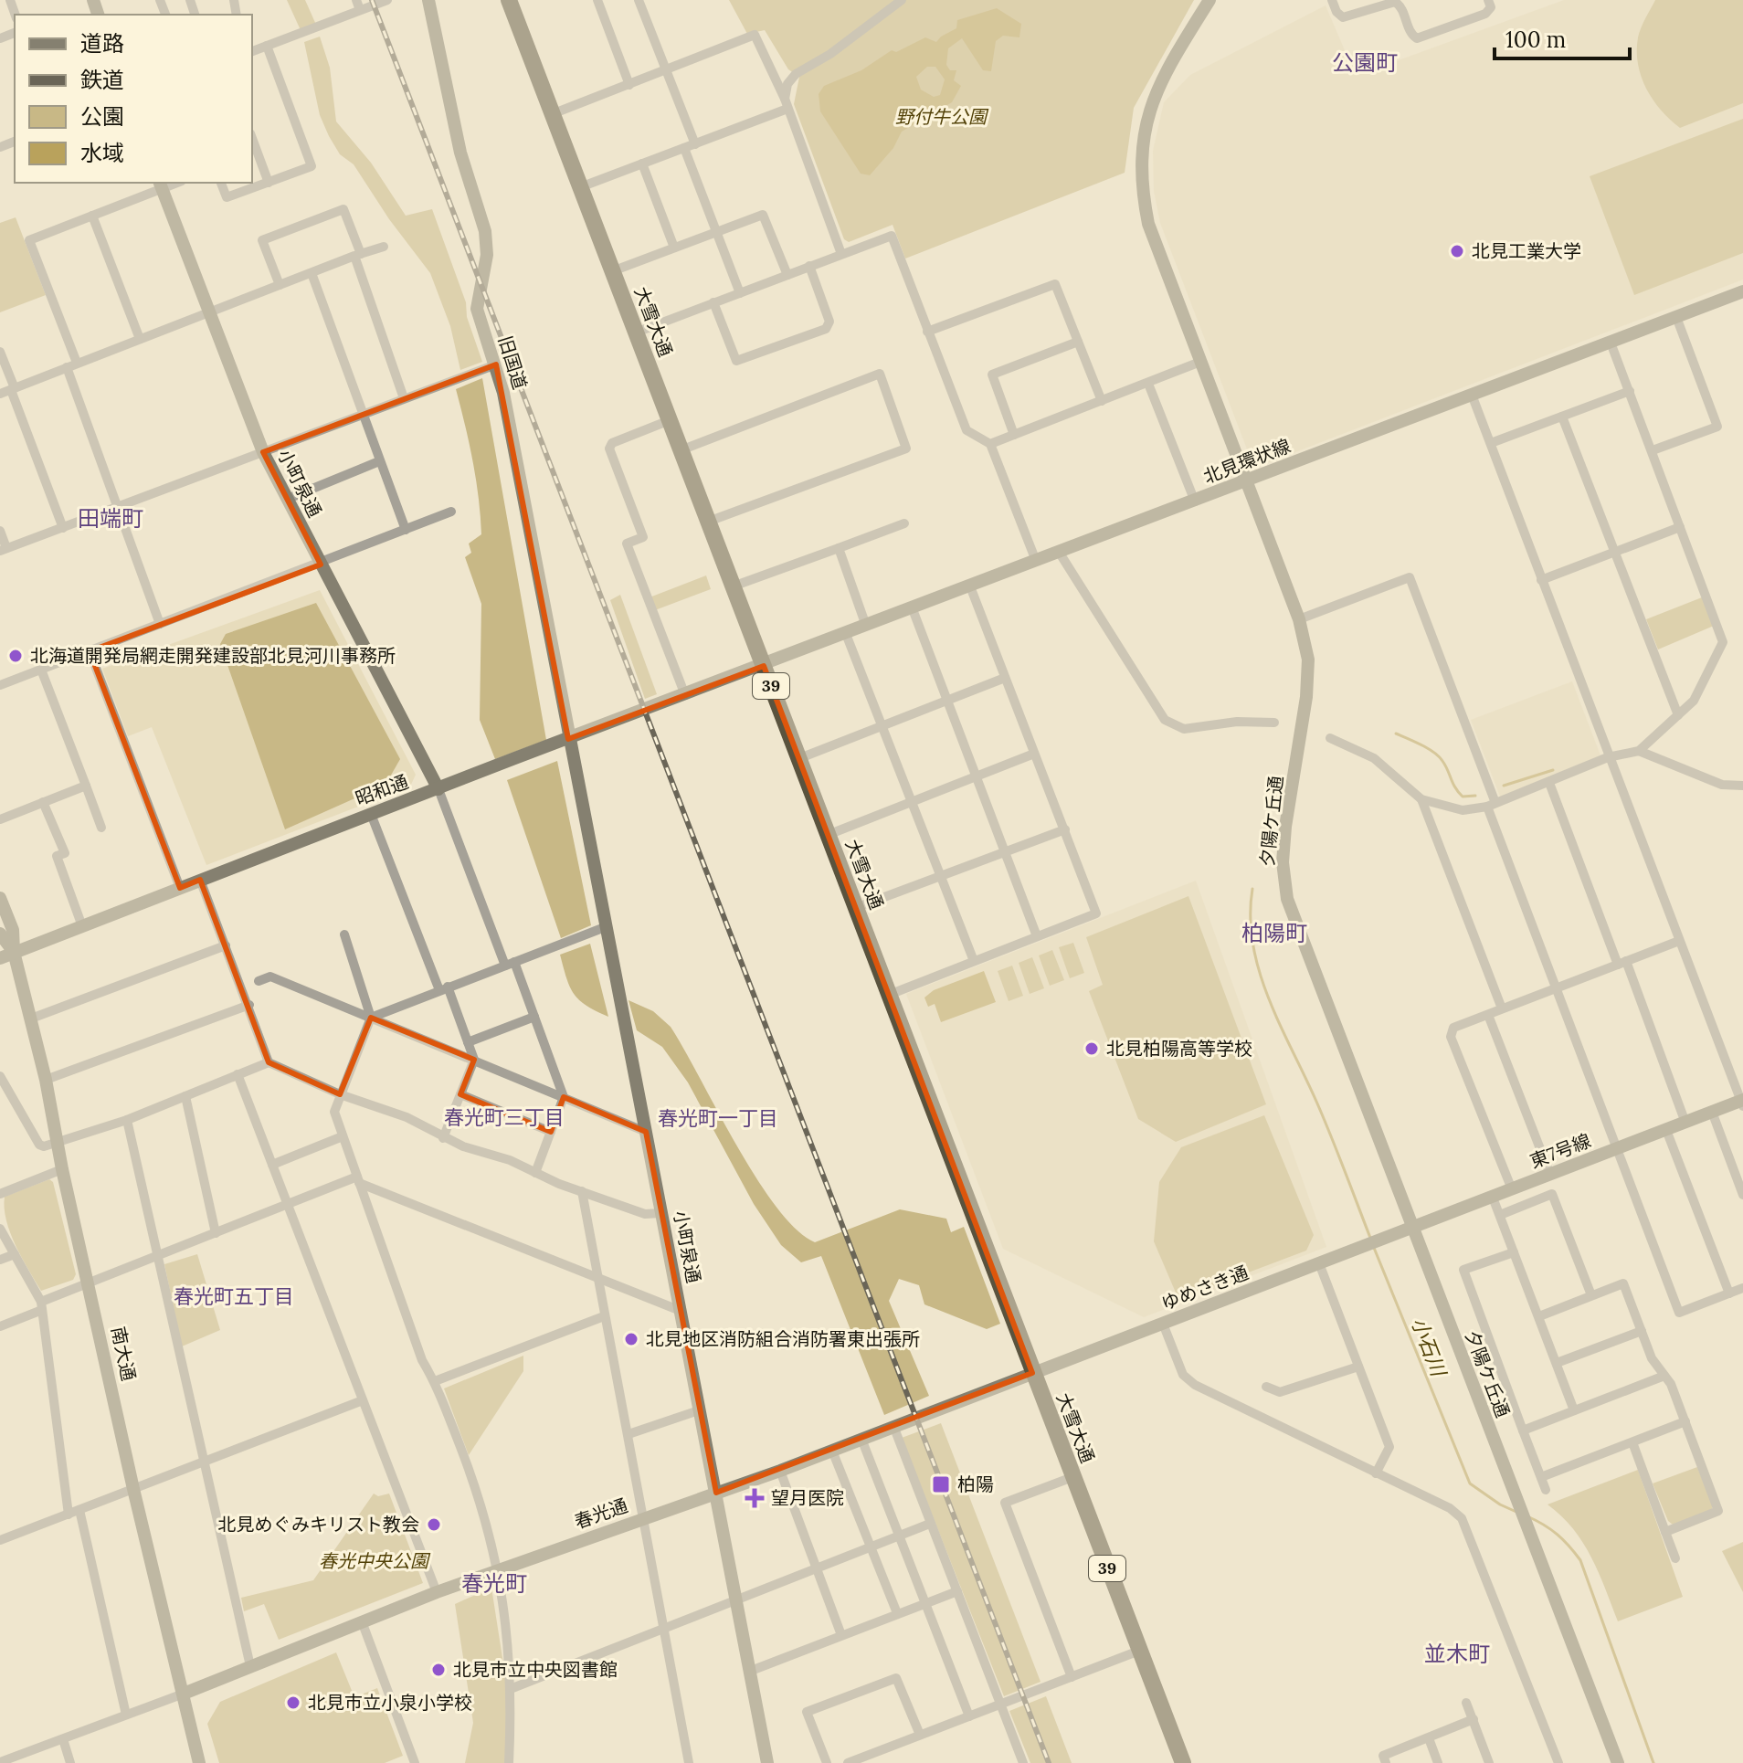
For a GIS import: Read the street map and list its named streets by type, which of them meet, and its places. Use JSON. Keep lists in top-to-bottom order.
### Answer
{
  "streets": {
    "highway": ["大雪大通", "39"],
    "street": [
      "旧国道",
      "北見環状線",
      "小町泉通",
      "昭和通",
      "夕陽ケ丘通",
      "東7号線",
      "ゆめさき通",
      "南大通",
      "春光通"
    ]
  },
  "crossings": [
    ["大雪大通", "北見環状線"],
    ["大雪大通", "昭和通"],
    ["大雪大通", "ゆめさき通"],
    ["大雪大通", "春光通"],
    ["旧国道", "小町泉通"],
    ["旧国道", "昭和通"],
    ["北見環状線", "昭和通"],
    ["北見環状線", "夕陽ケ丘通"],
    ["小町泉通", "昭和通"],
    ["小町泉通", "春光通"],
    ["昭和通", "南大通"],
    ["夕陽ケ丘通", "東7号線"],
    ["東7号線", "ゆめさき通"],
    ["ゆめさき通", "春光通"],
    ["南大通", "春光通"]
  ],
  "districts": [
    "公園町",
    "田端町",
    "柏陽町",
    "春光町三丁目",
    "春光町一丁目",
    "春光町五丁目",
    "春光町",
    "並木町"
  ],
  "water": ["小石川"],
  "parks": ["野付牛公園", "春光中央公園"],
  "places": {
    "other": [
      "北見工業大学",
      "北海道開発局網走開発建設部北見河川事務所",
      "北見柏陽高等学校",
      "北見地区消防組合消防署東出張所",
      "北見めぐみキリスト教会",
      "北見市立中央図書館",
      "北見市立小泉小学校"
    ],
    "transit": ["柏陽"],
    "health": ["望月医院"]
  },
  "legend": [
    "道路",
    "鉄道",
    "公園",
    "水域"
  ],
  "scale_bar": "100 m"
}
